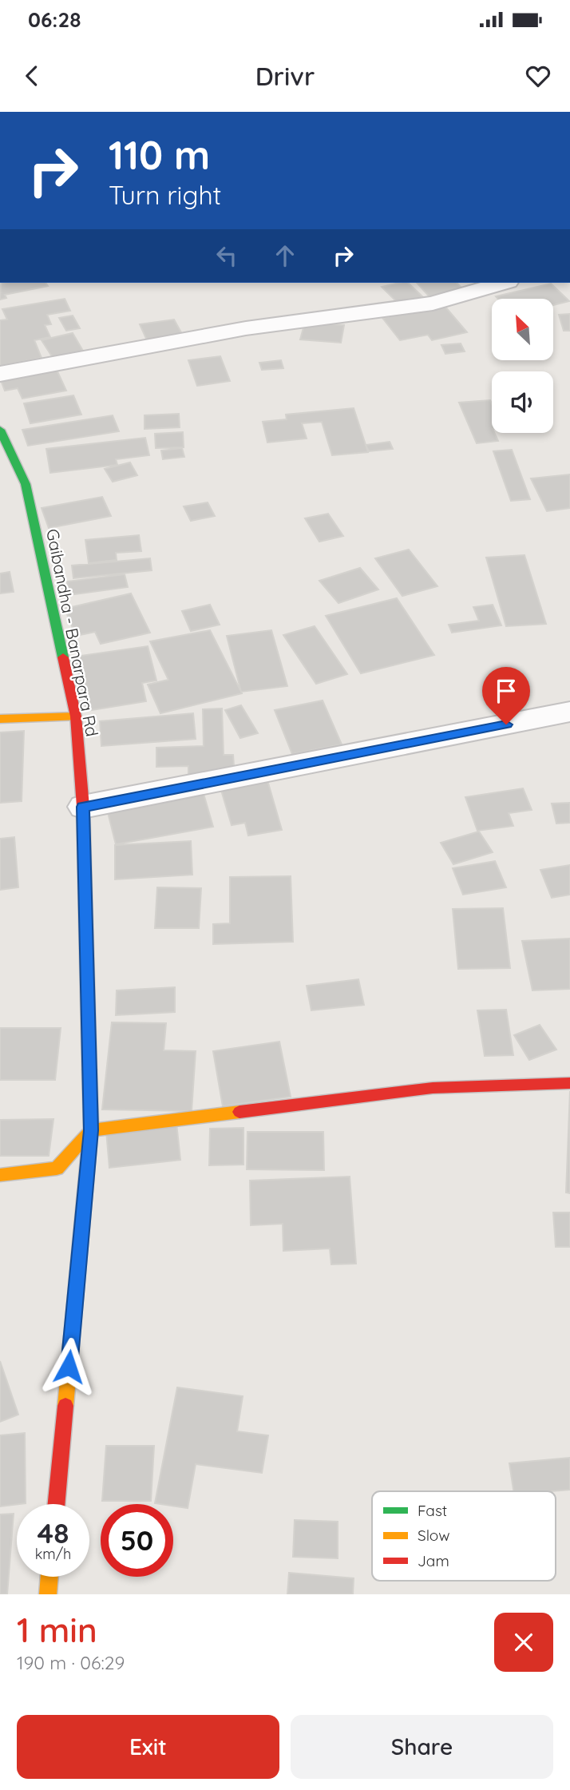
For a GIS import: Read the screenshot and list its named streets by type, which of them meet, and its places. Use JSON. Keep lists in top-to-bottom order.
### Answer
{
  "streets": {
    "main road": ["Gaibandha - Banarpara Rd"]
  },
  "legend": ["Fast", "Slow", "Jam"],
  "north": "top left",
  "page": {
    "status": "06:28",
    "header": "Drivr",
    "turn": ["110 m", "Turn right"],
    "speed": "48 km/h",
    "limit": "50",
    "heading": ["1 min", "190 m · 06:29"],
    "buttons": ["Exit", "Share"]
  }
}
